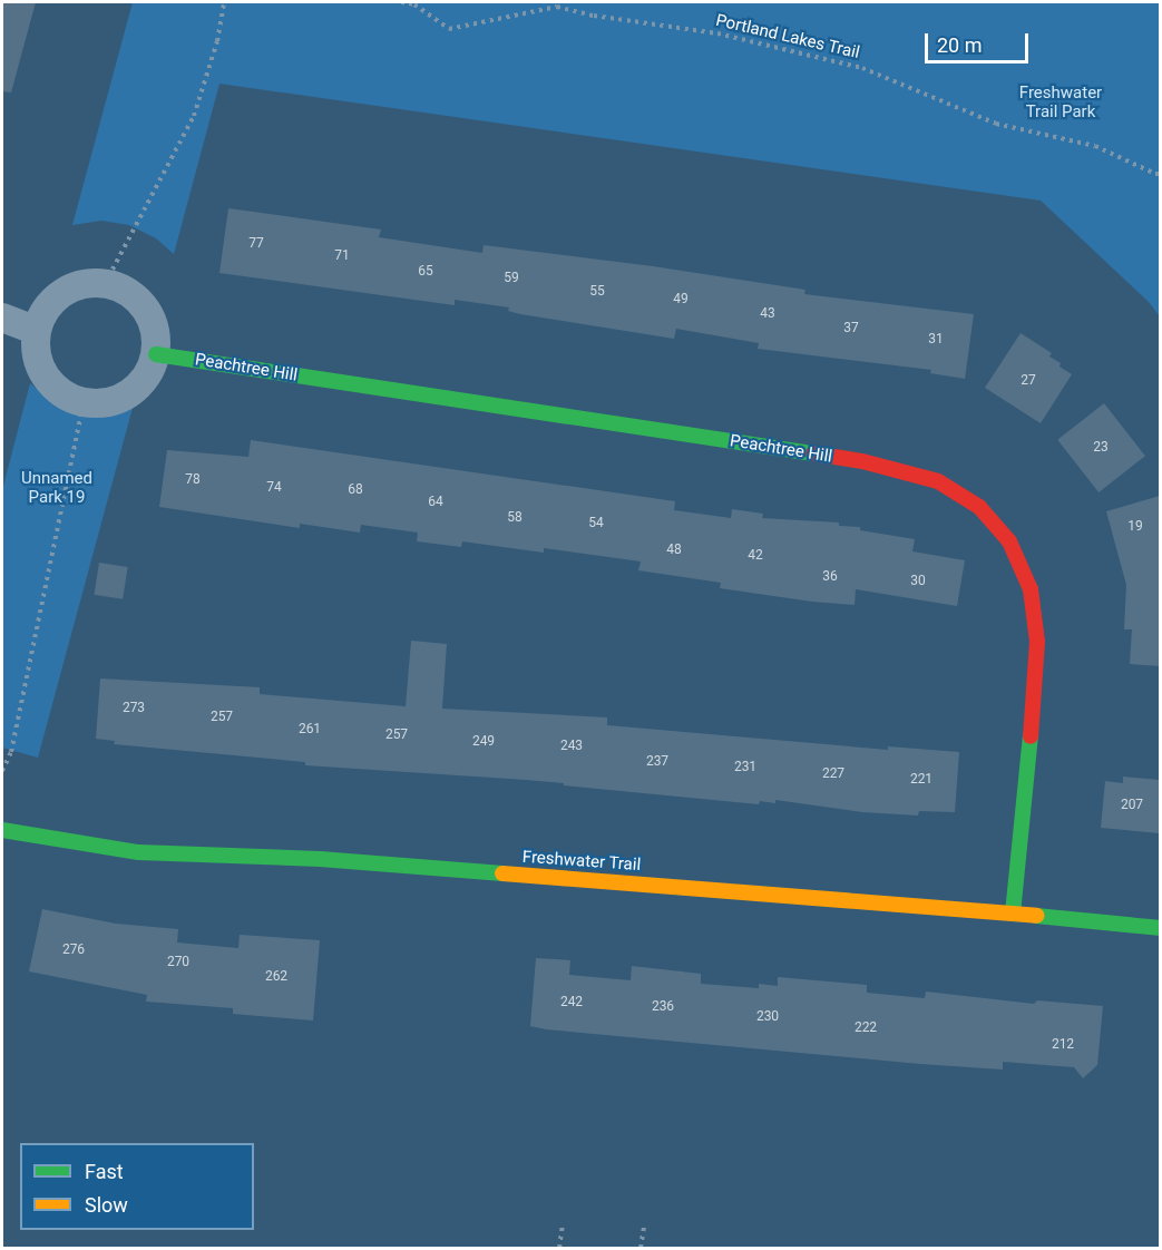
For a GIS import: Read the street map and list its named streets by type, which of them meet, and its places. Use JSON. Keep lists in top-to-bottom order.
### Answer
{
  "streets": {
    "street": ["Peachtree Hill", "Freshwater Trail"],
    "path": ["Portland Lakes Trail"]
  },
  "crossings": [
    ["Peachtree Hill", "Freshwater Trail"]
  ],
  "parks": ["Freshwater Trail Park", "Unnamed Park 19"],
  "house_numbers": [
    "77",
    "71",
    "65",
    "59",
    "55",
    "49",
    "43",
    "37",
    "31",
    "27",
    "23",
    "78",
    "74",
    "68",
    "64",
    "58",
    "54",
    "19",
    "48",
    "42",
    "36",
    "30",
    "273",
    "257",
    "261",
    "257",
    "249",
    "243",
    "237",
    "231",
    "227",
    "221",
    "207",
    "276",
    "270",
    "262",
    "242",
    "236",
    "230",
    "222",
    "212"
  ],
  "legend": ["Fast", "Slow"],
  "scale_bar": "20 m"
}
